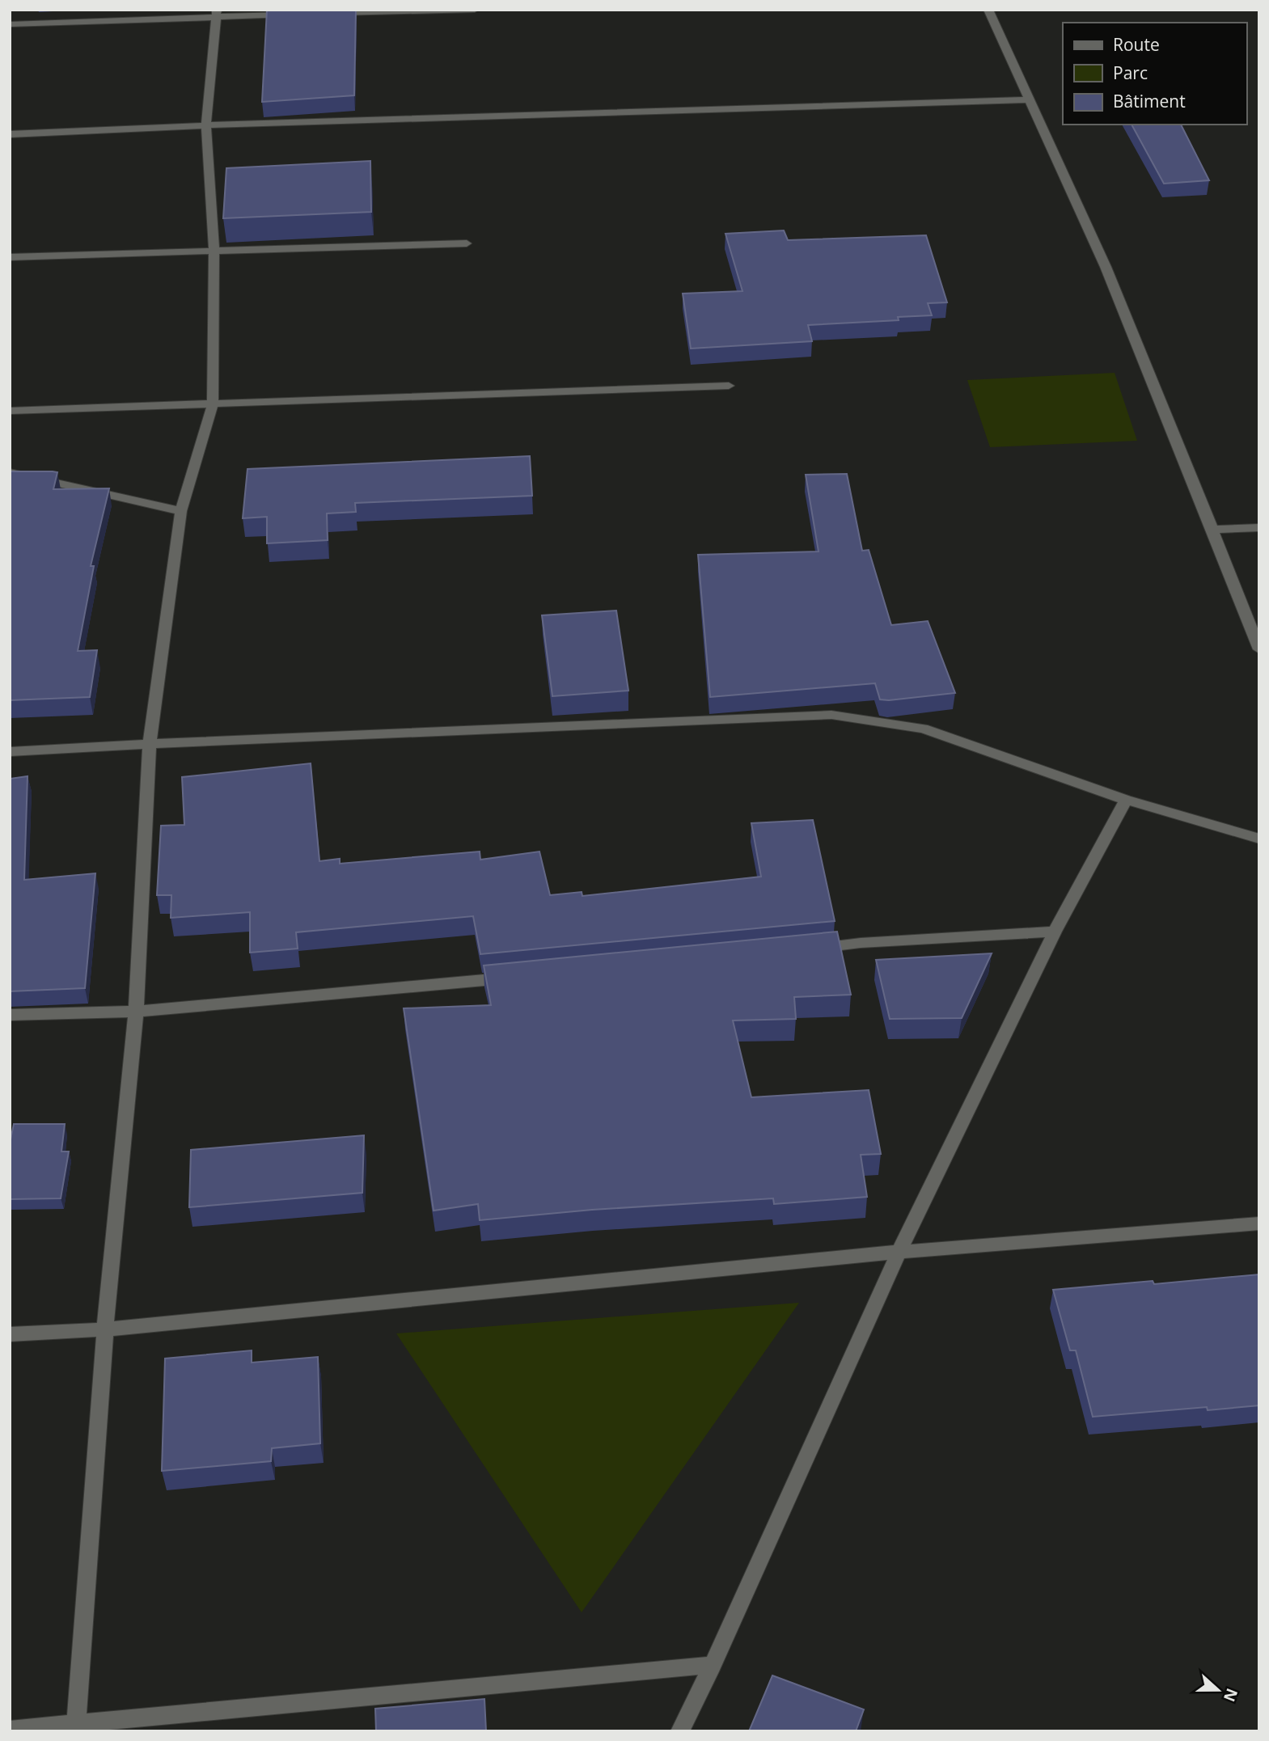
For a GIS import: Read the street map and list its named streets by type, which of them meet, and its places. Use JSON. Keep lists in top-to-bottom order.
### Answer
{
  "legend": ["Route", "Parc", "Bâtiment"],
  "north": "right"
}
